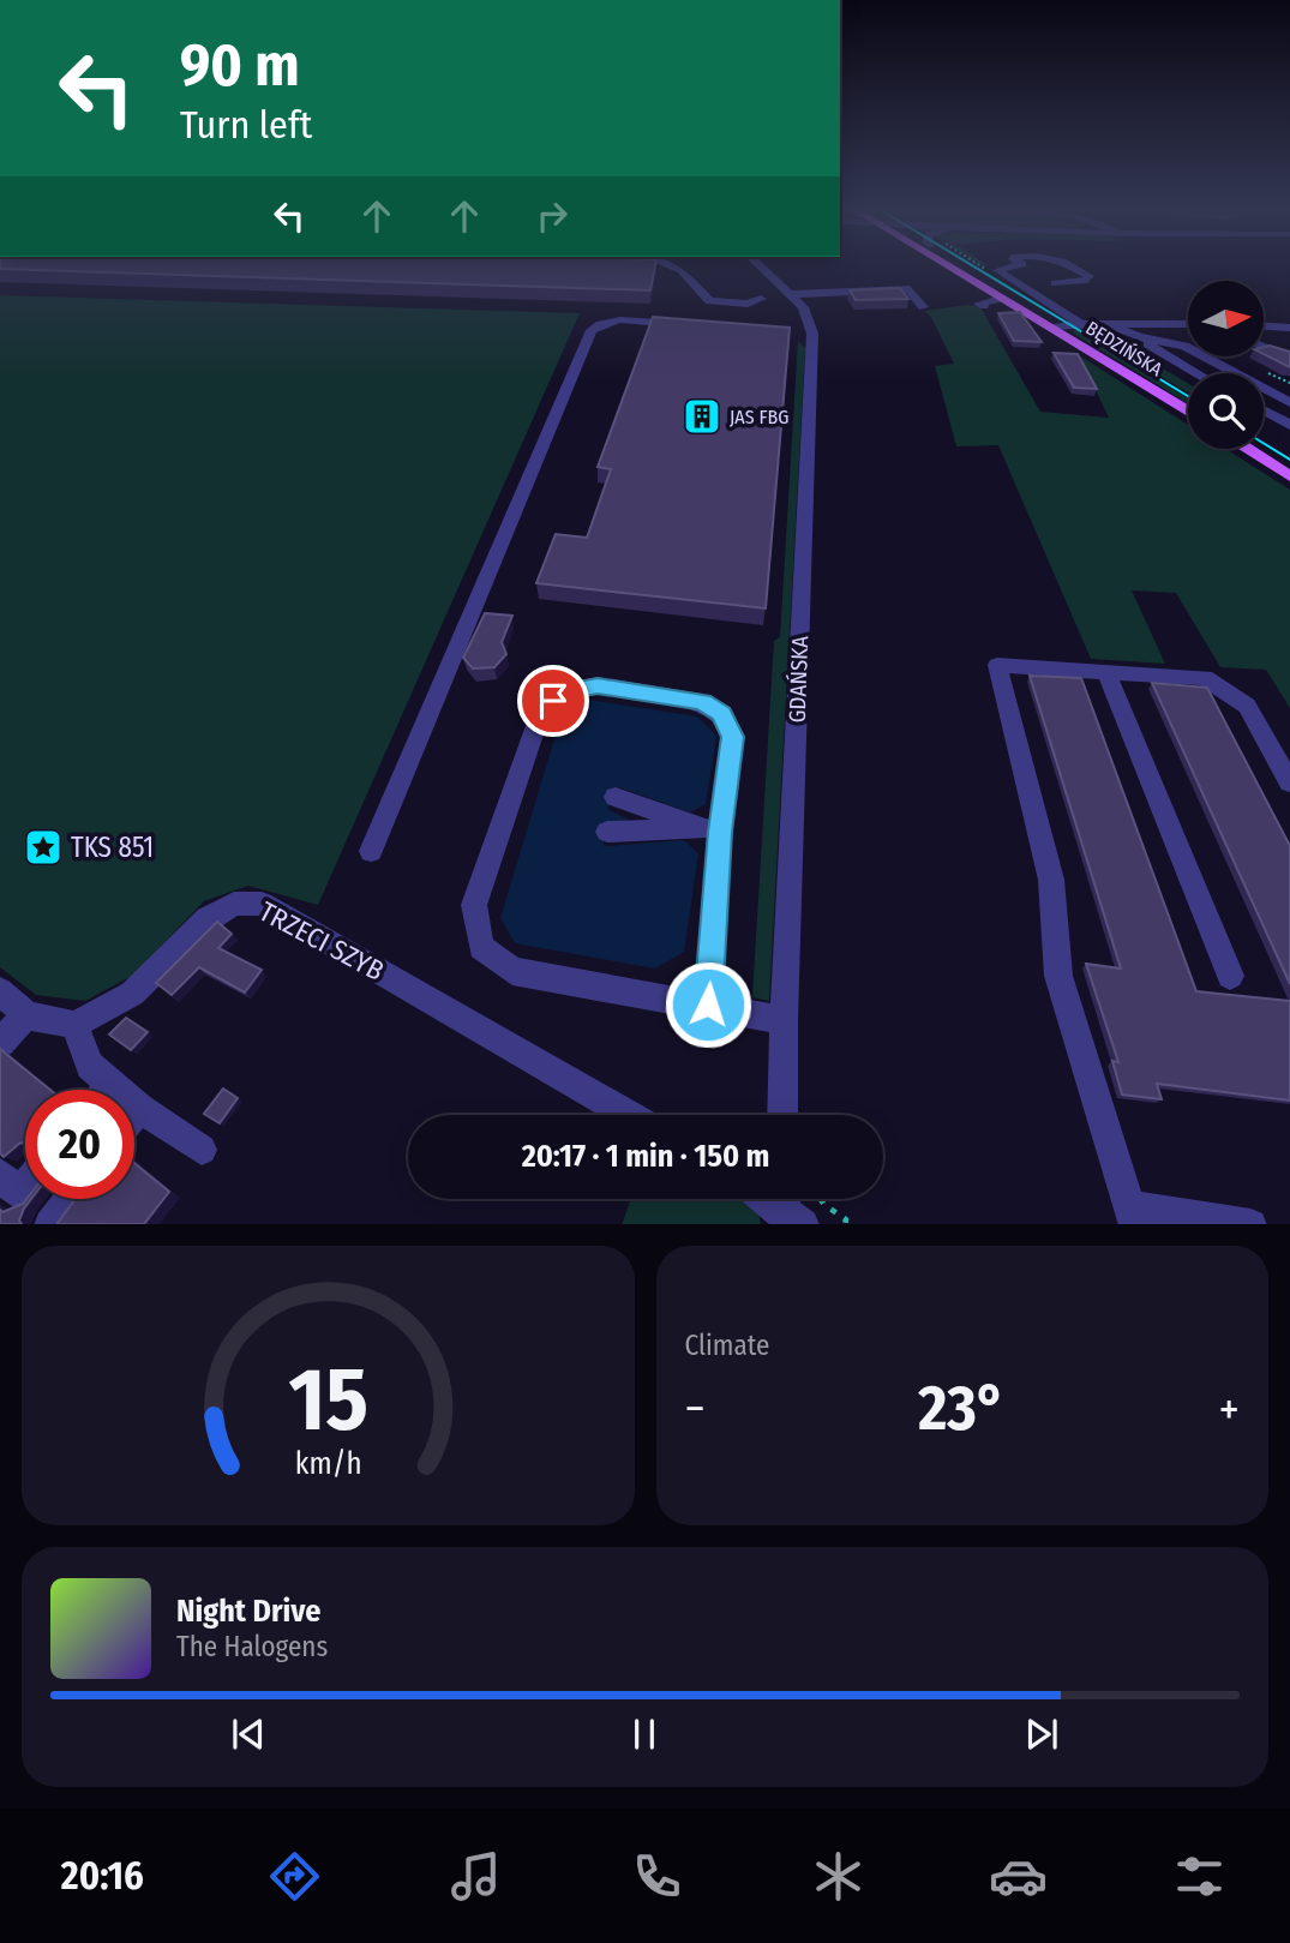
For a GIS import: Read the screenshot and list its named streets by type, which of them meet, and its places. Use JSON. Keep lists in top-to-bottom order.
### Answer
{
  "streets": {
    "main road": ["BĘDZIŃSKA"],
    "street": ["GDAŃSKA", "TRZECI SZYB"]
  },
  "places": {
    "building": ["JAS FBG"],
    "place": ["TKS 851"]
  },
  "north": "right",
  "page": {
    "turn": ["90 m", "Turn left"],
    "limit": "20",
    "trip": "20:17 · 1 min · 150 m",
    "tile": "Climate",
    "heat": ["−", "23°", "+"],
    "song": ["Night Drive", "The Halogens"],
    "tabs": "20:16",
    "gauge": ["15", "km/h"]
  }
}
